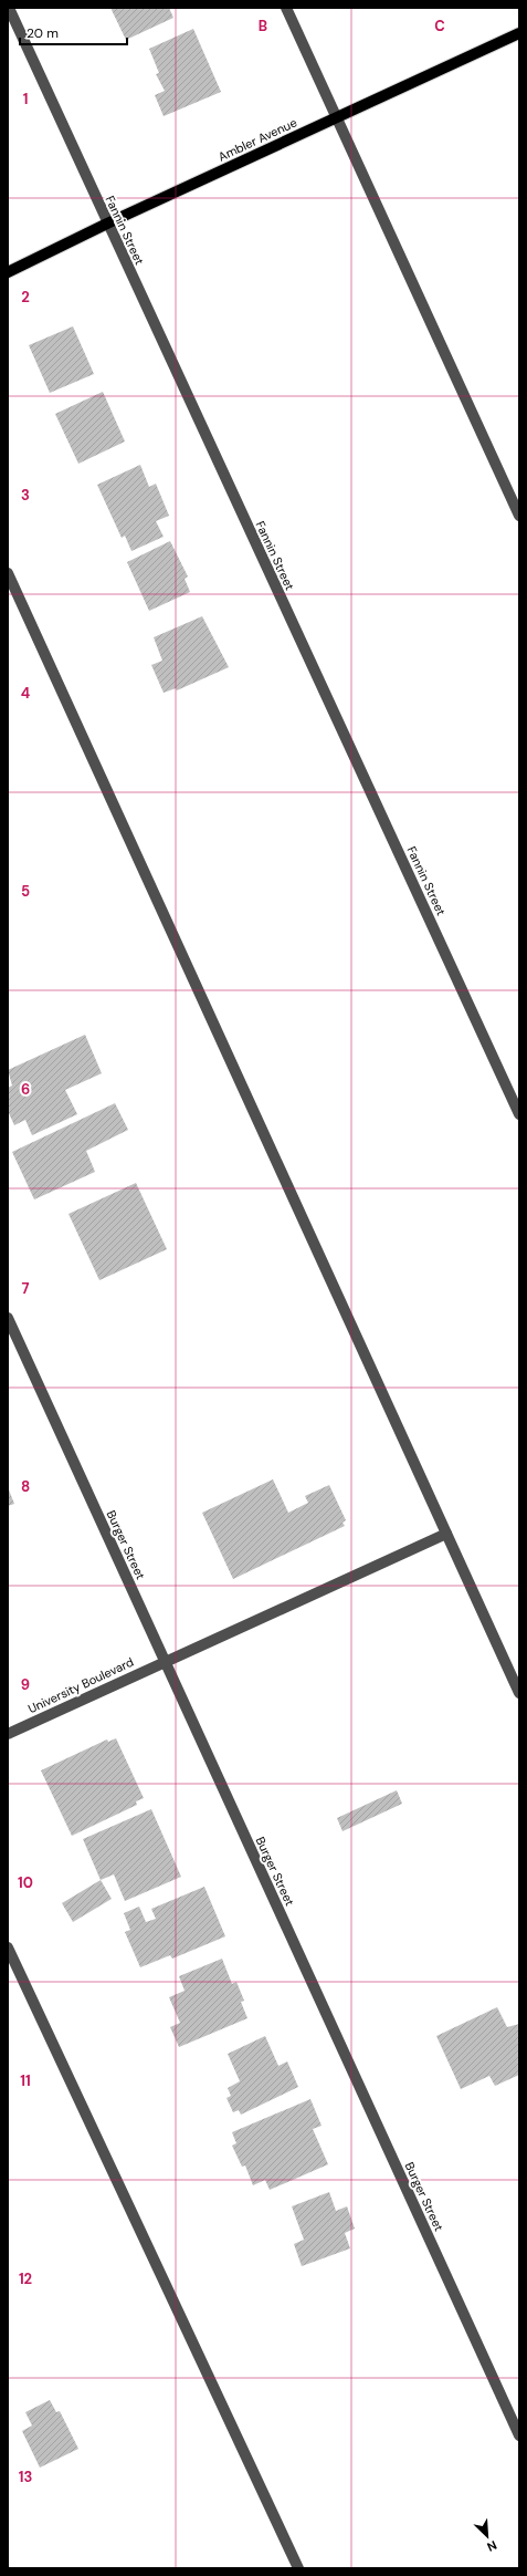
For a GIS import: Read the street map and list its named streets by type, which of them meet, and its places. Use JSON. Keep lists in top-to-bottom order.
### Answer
{
  "streets": {
    "main road": ["Ambler Avenue"],
    "street": ["Fannin Street", "Burger Street", "University Boulevard"]
  },
  "crossings": [
    ["Ambler Avenue", "Fannin Street"],
    ["Burger Street", "University Boulevard"]
  ],
  "scale_bar": "20 m",
  "north": "bottom right",
  "grid": {
    "columns": ["B", "C"],
    "rows": [
      "1",
      "2",
      "3",
      "4",
      "5",
      "6",
      "7",
      "8",
      "9",
      "10",
      "11",
      "12",
      "13"
    ]
  }
}
